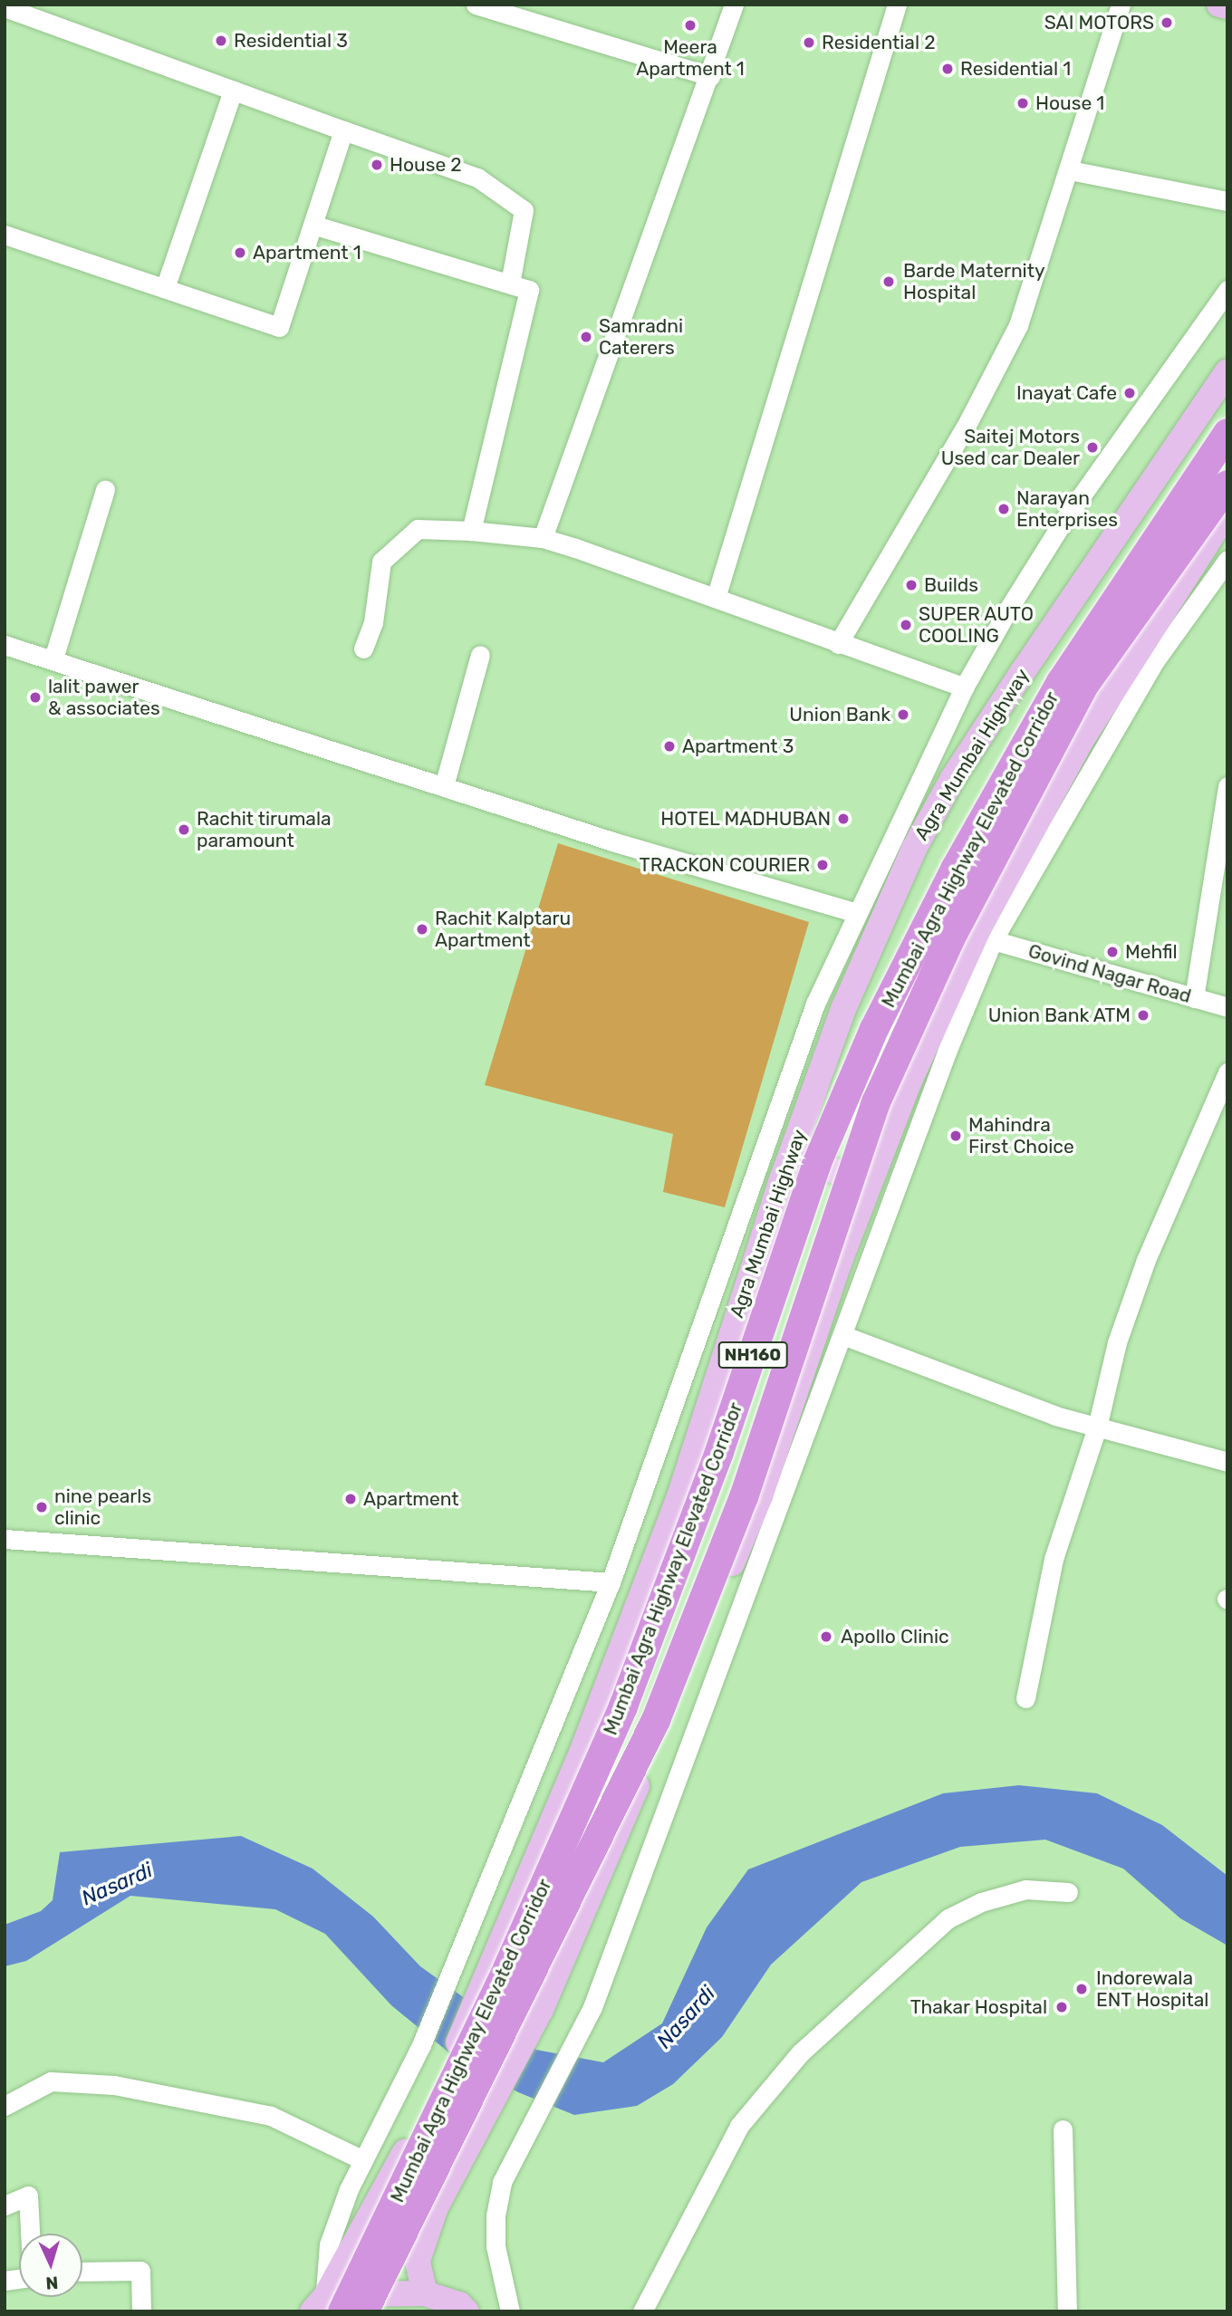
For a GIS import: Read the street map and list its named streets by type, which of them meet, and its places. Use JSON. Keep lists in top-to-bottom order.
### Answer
{
  "streets": {
    "highway": ["Mumbai Agra Highway Elevated Corridor", "NH160"],
    "main road": ["Agra Mumbai Highway"],
    "street": ["Govind Nagar Road"]
  },
  "crossings": [
    ["Agra Mumbai Highway", "Mumbai Agra Highway Elevated Corridor"]
  ],
  "water": ["Nasardi"],
  "places": [
    "SAI MOTORS",
    "Meera Apartment 1",
    "Residential 3",
    "Residential 2",
    "Residential 1",
    "House 1",
    "House 2",
    "Apartment 1",
    "Barde Maternity Hospital",
    "Samradni Caterers",
    "Inayat Cafe",
    "Saitej Motors Used car Dealer",
    "Narayan Enterprises",
    "Builds",
    "SUPER AUTO COOLING",
    "lalit pawer & associates",
    "Union Bank",
    "Apartment 3",
    "HOTEL MADHUBAN",
    "Rachit tirumala paramount",
    "TRACKON COURIER",
    "Rachit Kalptaru Apartment",
    "Mehfil",
    "Union Bank ATM",
    "Mahindra First Choice",
    "Apartment",
    "nine pearls clinic",
    "Apollo Clinic",
    "Indorewala ENT Hospital",
    "Thakar Hospital"
  ],
  "north": "bottom"
}
